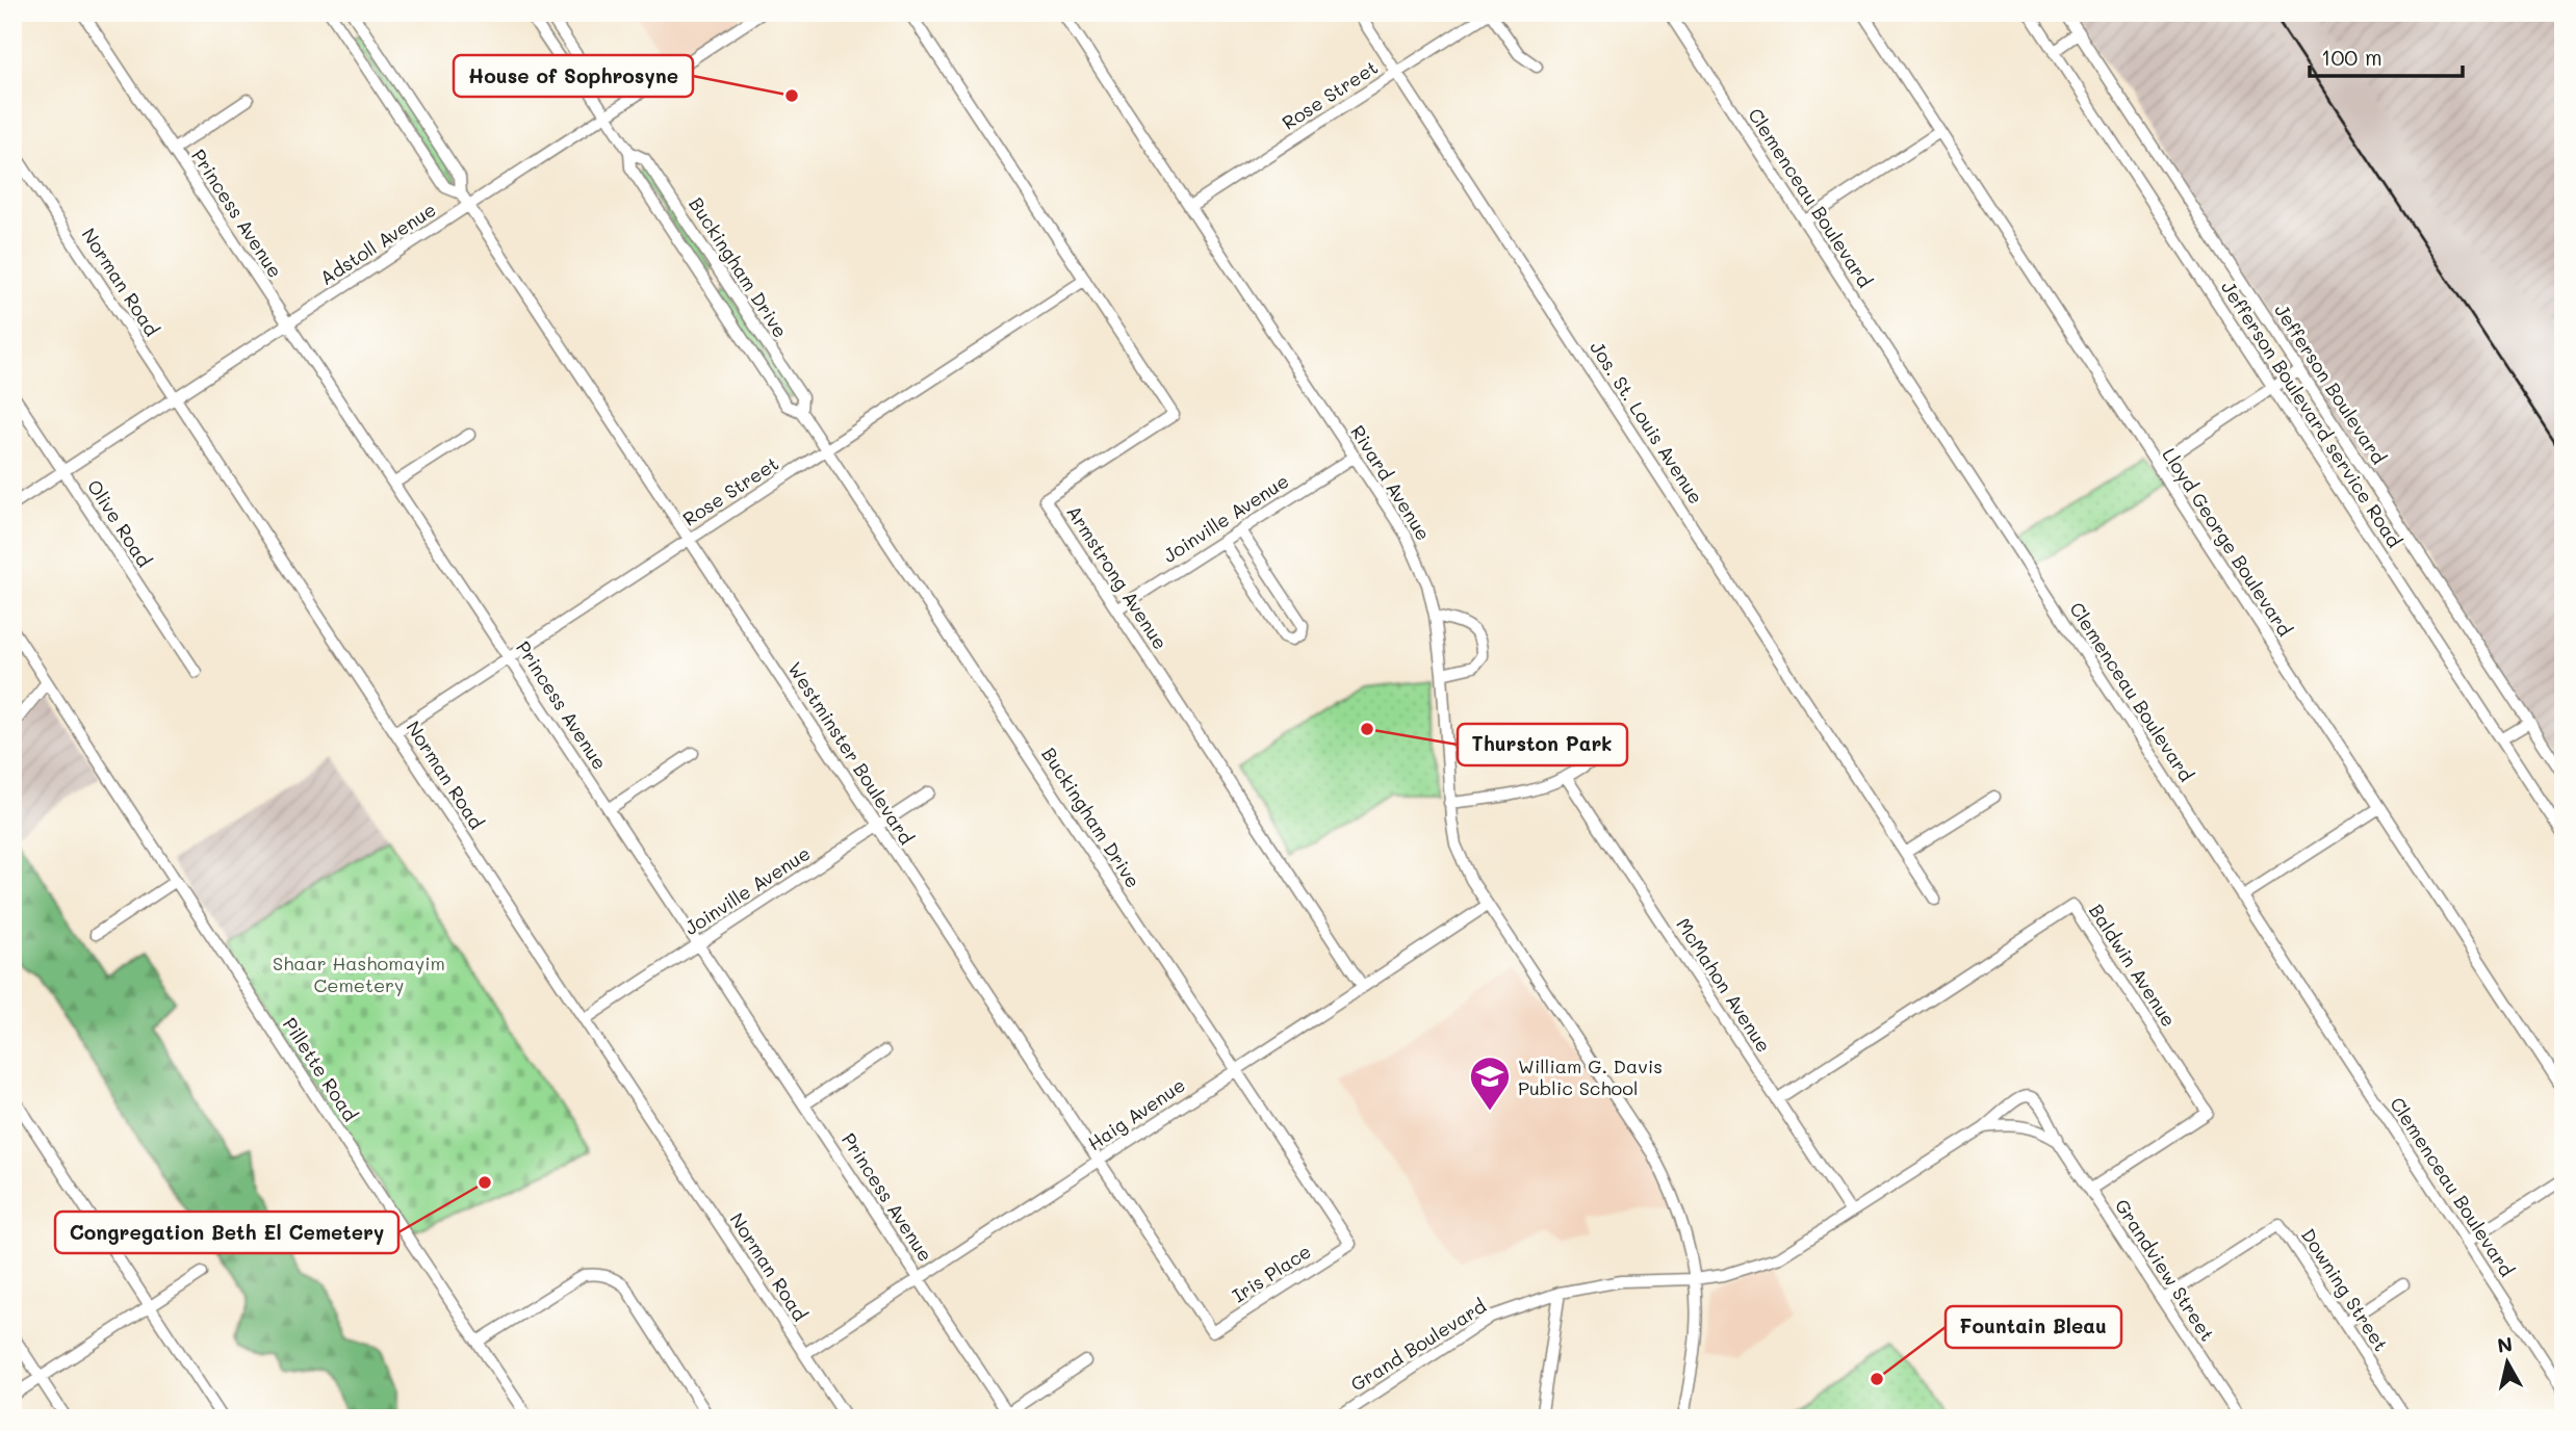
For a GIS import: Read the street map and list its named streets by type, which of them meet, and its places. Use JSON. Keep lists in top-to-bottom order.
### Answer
{
  "streets": {
    "street": [
      "Rose Street",
      "Clemenceau Boulevard",
      "Princess Avenue",
      "Adstoll Avenue",
      "Buckingham Drive",
      "Norman Road",
      "Jefferson Boulevard",
      "Jefferson Boulevard service Road",
      "Jos. St. Louis Avenue",
      "Rivard Avenue",
      "Joinville Avenue",
      "Olive Road",
      "Lloyd George Boulevard",
      "Armstrong Avenue",
      "Westminster Boulevard",
      "Baldwin Avenue",
      "McMahon Avenue",
      "Pillette Road",
      "Haig Avenue",
      "Grandview Street",
      "Iris Place",
      "Downing Street",
      "Grand Boulevard"
    ]
  },
  "crossings": [
    ["Rose Street", "Princess Avenue"],
    ["Rose Street", "Buckingham Drive"],
    ["Rose Street", "Norman Road"],
    ["Rose Street", "Jos. St. Louis Avenue"],
    ["Rose Street", "Rivard Avenue"],
    ["Rose Street", "Armstrong Avenue"],
    ["Rose Street", "Westminster Boulevard"],
    ["Princess Avenue", "Adstoll Avenue"],
    ["Princess Avenue", "Joinville Avenue"],
    ["Princess Avenue", "Haig Avenue"],
    ["Adstoll Avenue", "Buckingham Drive"],
    ["Adstoll Avenue", "Norman Road"],
    ["Adstoll Avenue", "Olive Road"],
    ["Adstoll Avenue", "Westminster Boulevard"],
    ["Buckingham Drive", "Haig Avenue"],
    ["Buckingham Drive", "Iris Place"],
    ["Norman Road", "Joinville Avenue"],
    ["Norman Road", "Haig Avenue"],
    ["Rivard Avenue", "Joinville Avenue"],
    ["Rivard Avenue", "Haig Avenue"],
    ["Rivard Avenue", "Grandview Street"],
    ["Rivard Avenue", "Grand Boulevard"],
    ["Joinville Avenue", "Armstrong Avenue"],
    ["Joinville Avenue", "Westminster Boulevard"],
    ["Armstrong Avenue", "Haig Avenue"],
    ["Westminster Boulevard", "Haig Avenue"],
    ["Westminster Boulevard", "Iris Place"],
    ["Baldwin Avenue", "McMahon Avenue"],
    ["Baldwin Avenue", "Grandview Street"],
    ["McMahon Avenue", "Grandview Street"],
    ["Grandview Street", "Downing Street"],
    ["Grandview Street", "Grand Boulevard"]
  ],
  "parks": ["Shaar Hashomayim Cemetery"],
  "places": {
    "other": [
      "House of Sophrosyne",
      "Thurston Park",
      "Congregation Beth El Cemetery",
      "Fountain Bleau"
    ],
    "school or university": ["William G. Davis Public School"]
  },
  "scale_bar": "100 m",
  "north": "top"
}
